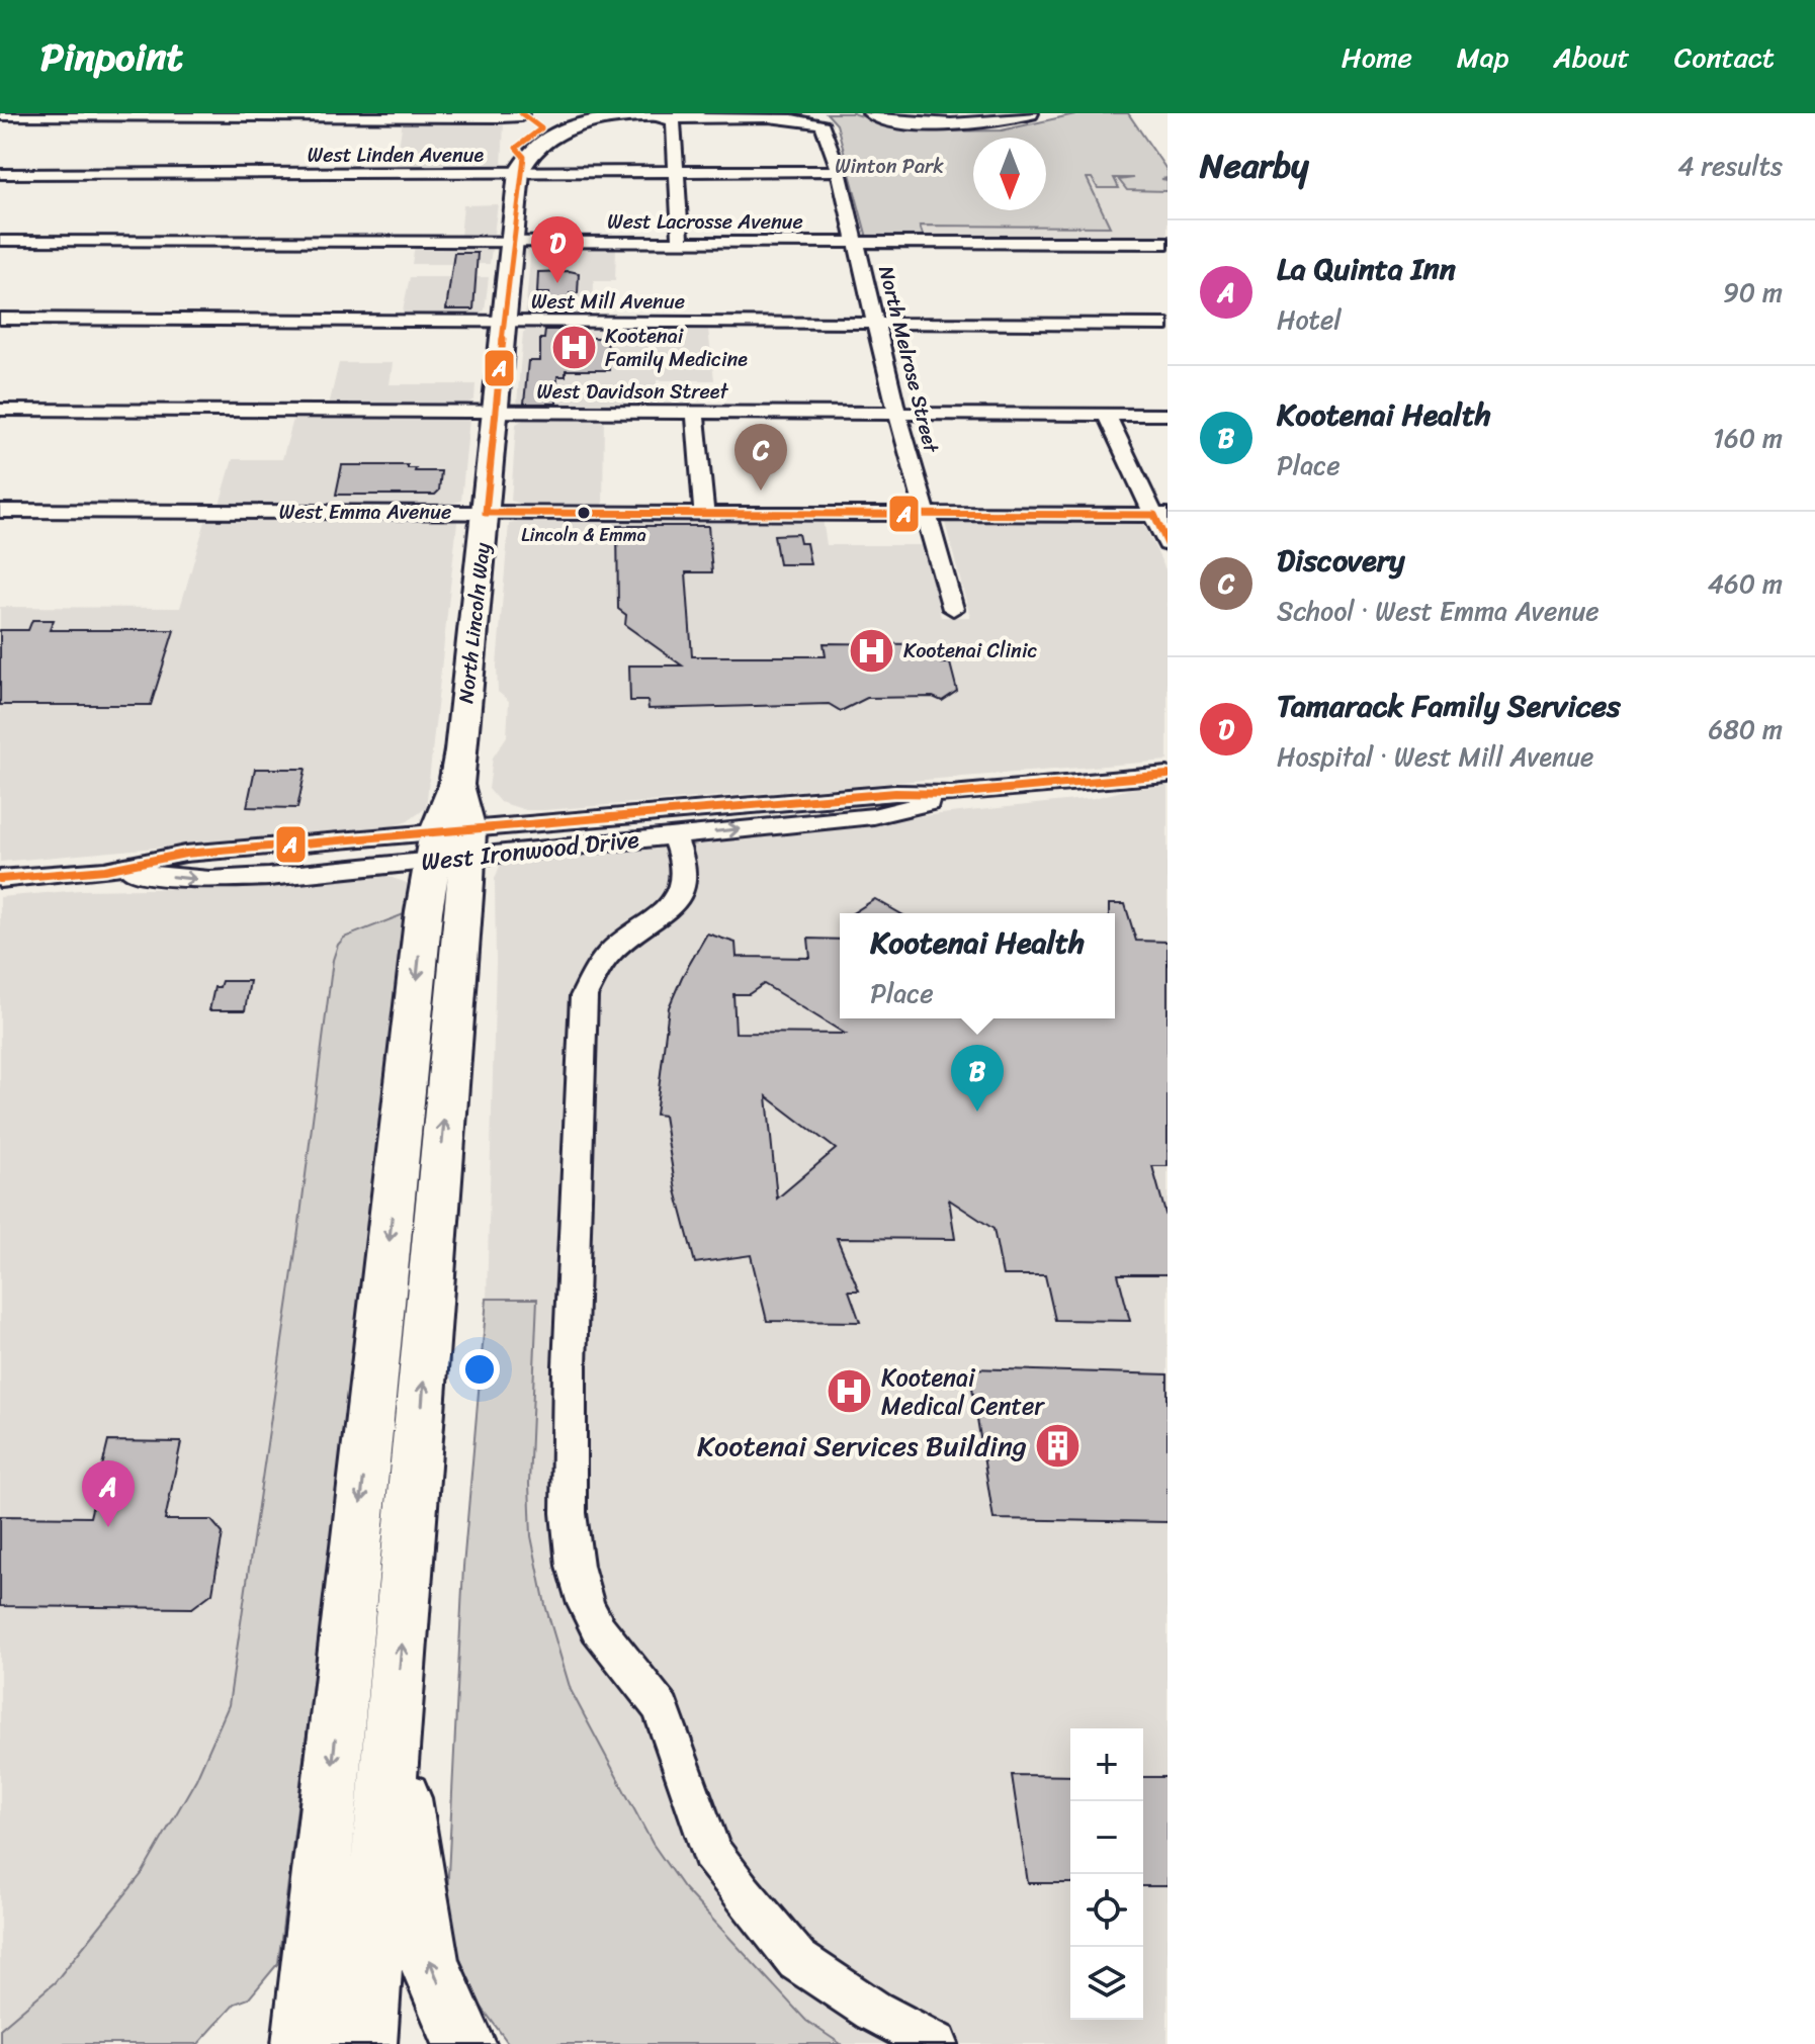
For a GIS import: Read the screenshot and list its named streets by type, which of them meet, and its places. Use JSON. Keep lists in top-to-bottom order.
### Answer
{
  "streets": {
    "highway": ["North Lincoln Way"],
    "street": [
      "West Linden Avenue",
      "West Lacrosse Avenue",
      "West Mill Avenue",
      "North Melrose Street",
      "West Davidson Street",
      "West Emma Avenue",
      "West Ironwood Drive"
    ]
  },
  "crossings": [
    ["West Linden Avenue", "North Melrose Street"],
    ["West Linden Avenue", "North Lincoln Way"],
    ["West Lacrosse Avenue", "North Melrose Street"],
    ["West Lacrosse Avenue", "North Lincoln Way"],
    ["West Mill Avenue", "North Melrose Street"],
    ["West Mill Avenue", "North Lincoln Way"],
    ["North Melrose Street", "West Davidson Street"],
    ["North Melrose Street", "West Emma Avenue"],
    ["West Davidson Street", "North Lincoln Way"],
    ["West Emma Avenue", "North Lincoln Way"],
    ["North Lincoln Way", "West Ironwood Drive"]
  ],
  "parks": ["Winton Park"],
  "places": {
    "hospital": ["Kootenai Family Medicine", "Kootenai Clinic", "Kootenai Medical Center"],
    "other": ["Lincoln & Emma"],
    "building": ["Kootenai Services Building"]
  },
  "lines": ["transit line A"],
  "north": "bottom",
  "page": {
    "header": "Pinpoint",
    "nav": [
      "Home",
      "Map",
      "About",
      "Contact"
    ],
    "heading": ["Nearby", "4 results"],
    "pins": [
      "D",
      "C",
      "B",
      "A"
    ],
    "list": [
      {
        "mark": "A",
        "name": "La Quinta Inn",
        "note": "Hotel",
        "value": "90 m"
      },
      {
        "mark": "B",
        "name": "Kootenai Health",
        "note": "Place",
        "value": "160 m"
      },
      {
        "mark": "C",
        "name": "Discovery",
        "note": "School · West Emma Avenue",
        "value": "460 m"
      },
      {
        "mark": "D",
        "name": "Tamarack Family Services",
        "note": "Hospital · West Mill Avenue",
        "value": "680 m"
      }
    ],
    "popup": ["Kootenai Health", "Place"],
    "map_buttons": ["+", "−"]
  }
}
